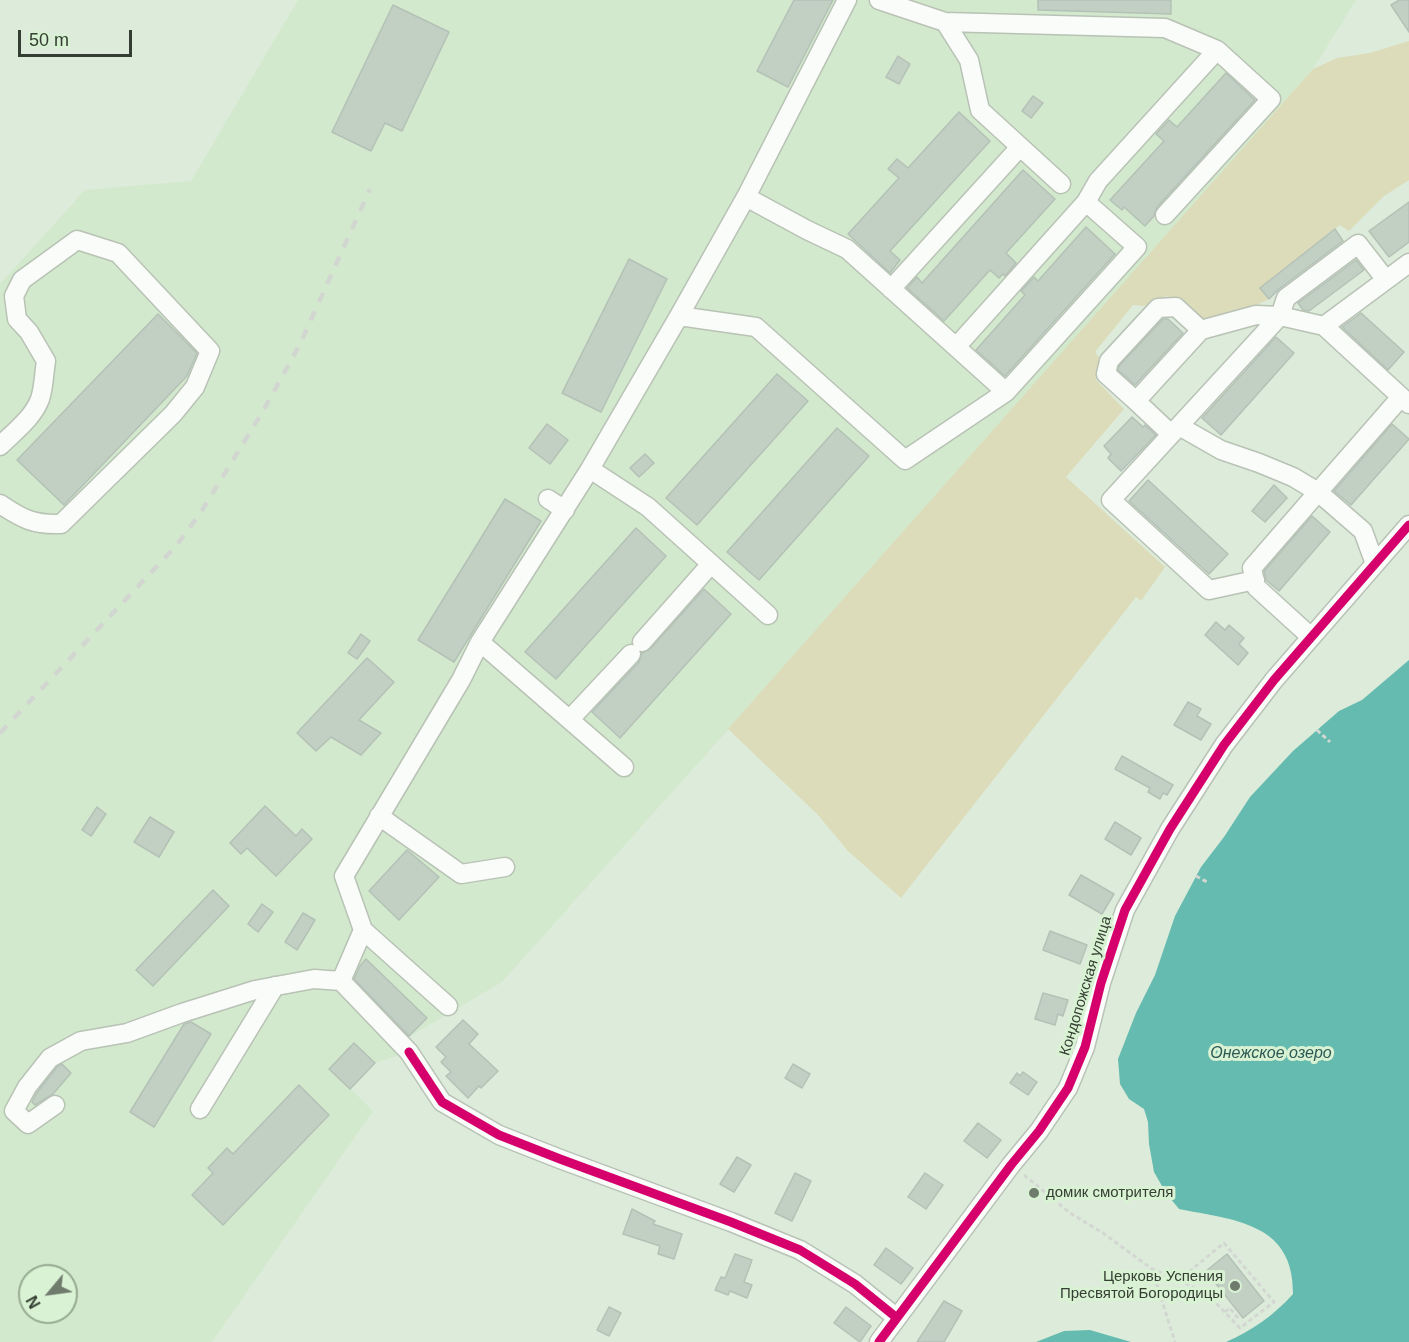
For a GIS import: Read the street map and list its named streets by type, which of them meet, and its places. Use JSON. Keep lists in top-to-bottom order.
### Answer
{
  "streets": {
    "street": ["Кондопожская улица"]
  },
  "water": ["Онежское озеро"],
  "places": ["домик смотрителя", "Церковь Успения Пресвятой Богородицы"],
  "scale_bar": "50 m",
  "north": "bottom left"
}
